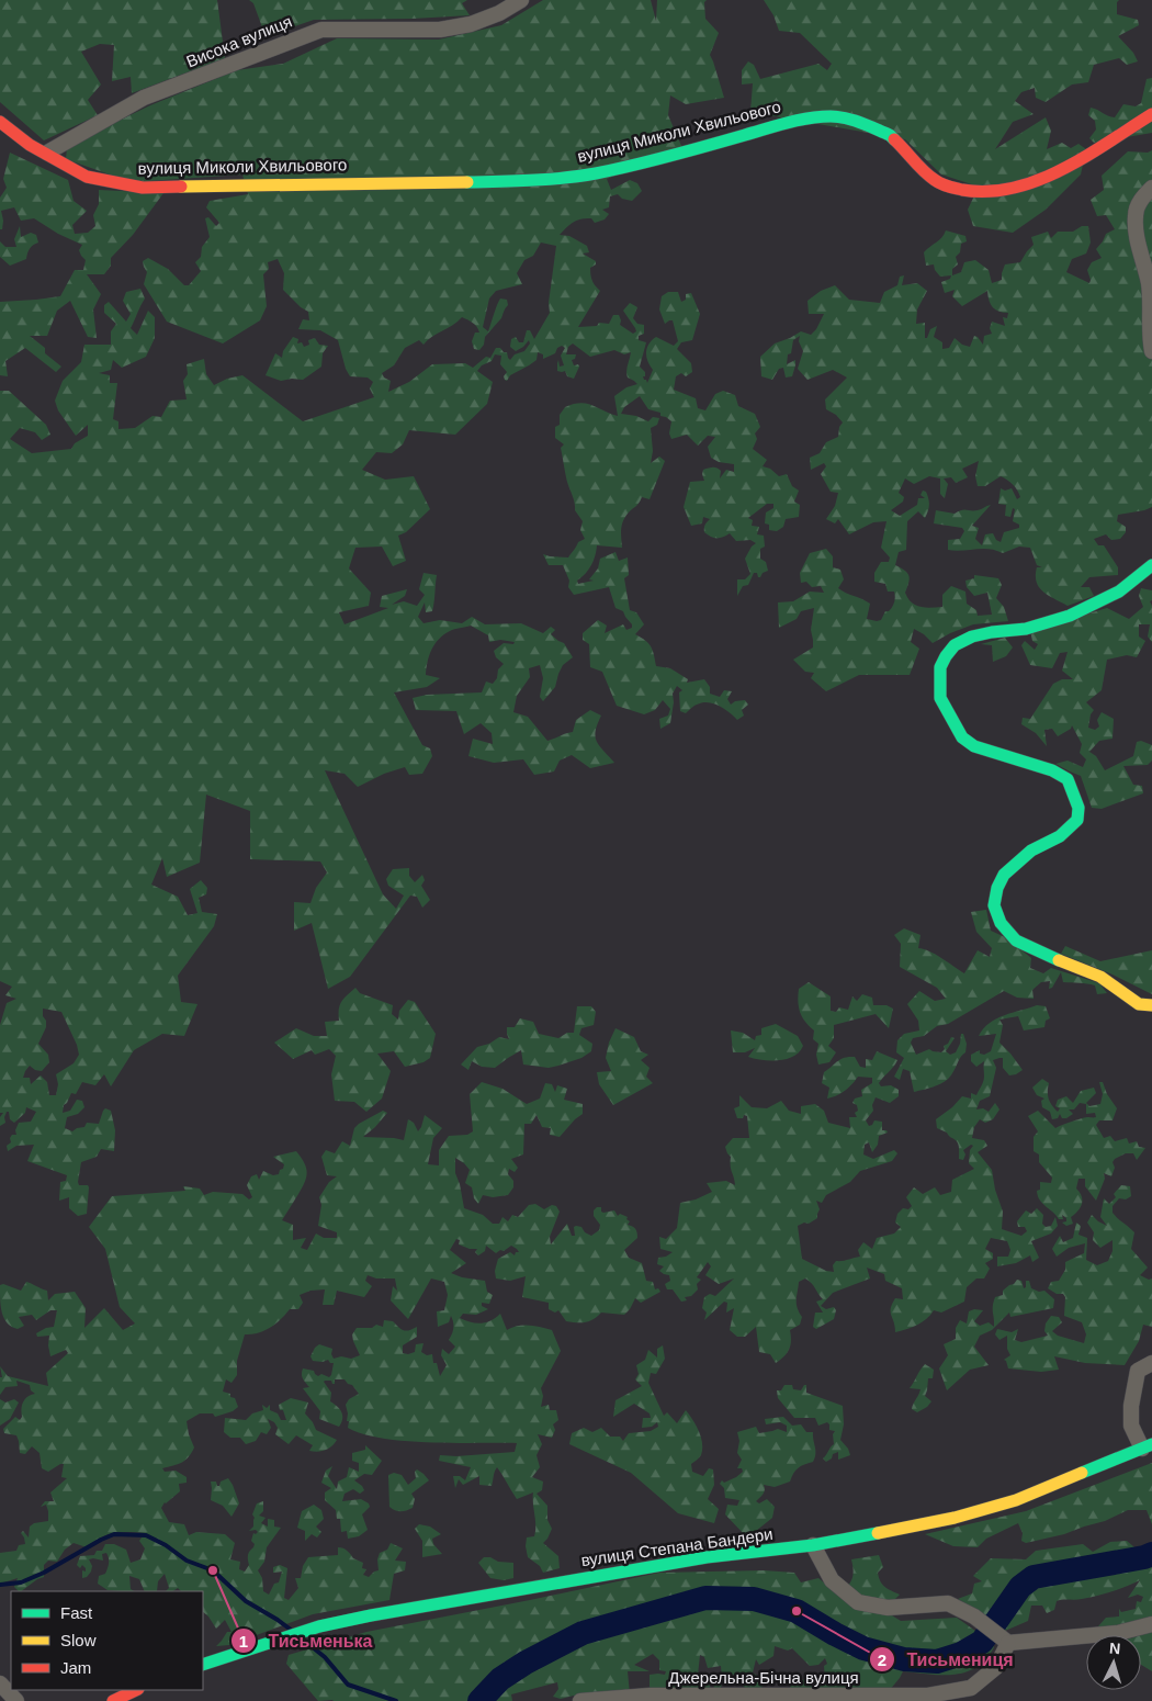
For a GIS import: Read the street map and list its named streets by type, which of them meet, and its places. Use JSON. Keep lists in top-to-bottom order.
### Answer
{
  "streets": {
    "street": [
      "Висока вулиця",
      "вулиця Миколи Хвильового",
      "вулиця Степана Бандери",
      "Джерельна-Бічна вулиця"
    ]
  },
  "crossings": [
    ["Висока вулиця", "вулиця Миколи Хвильового"]
  ],
  "places": ["Тисьменька", "Тисьмениця"],
  "legend": ["Fast", "Slow", "Jam"],
  "north": "top"
}
